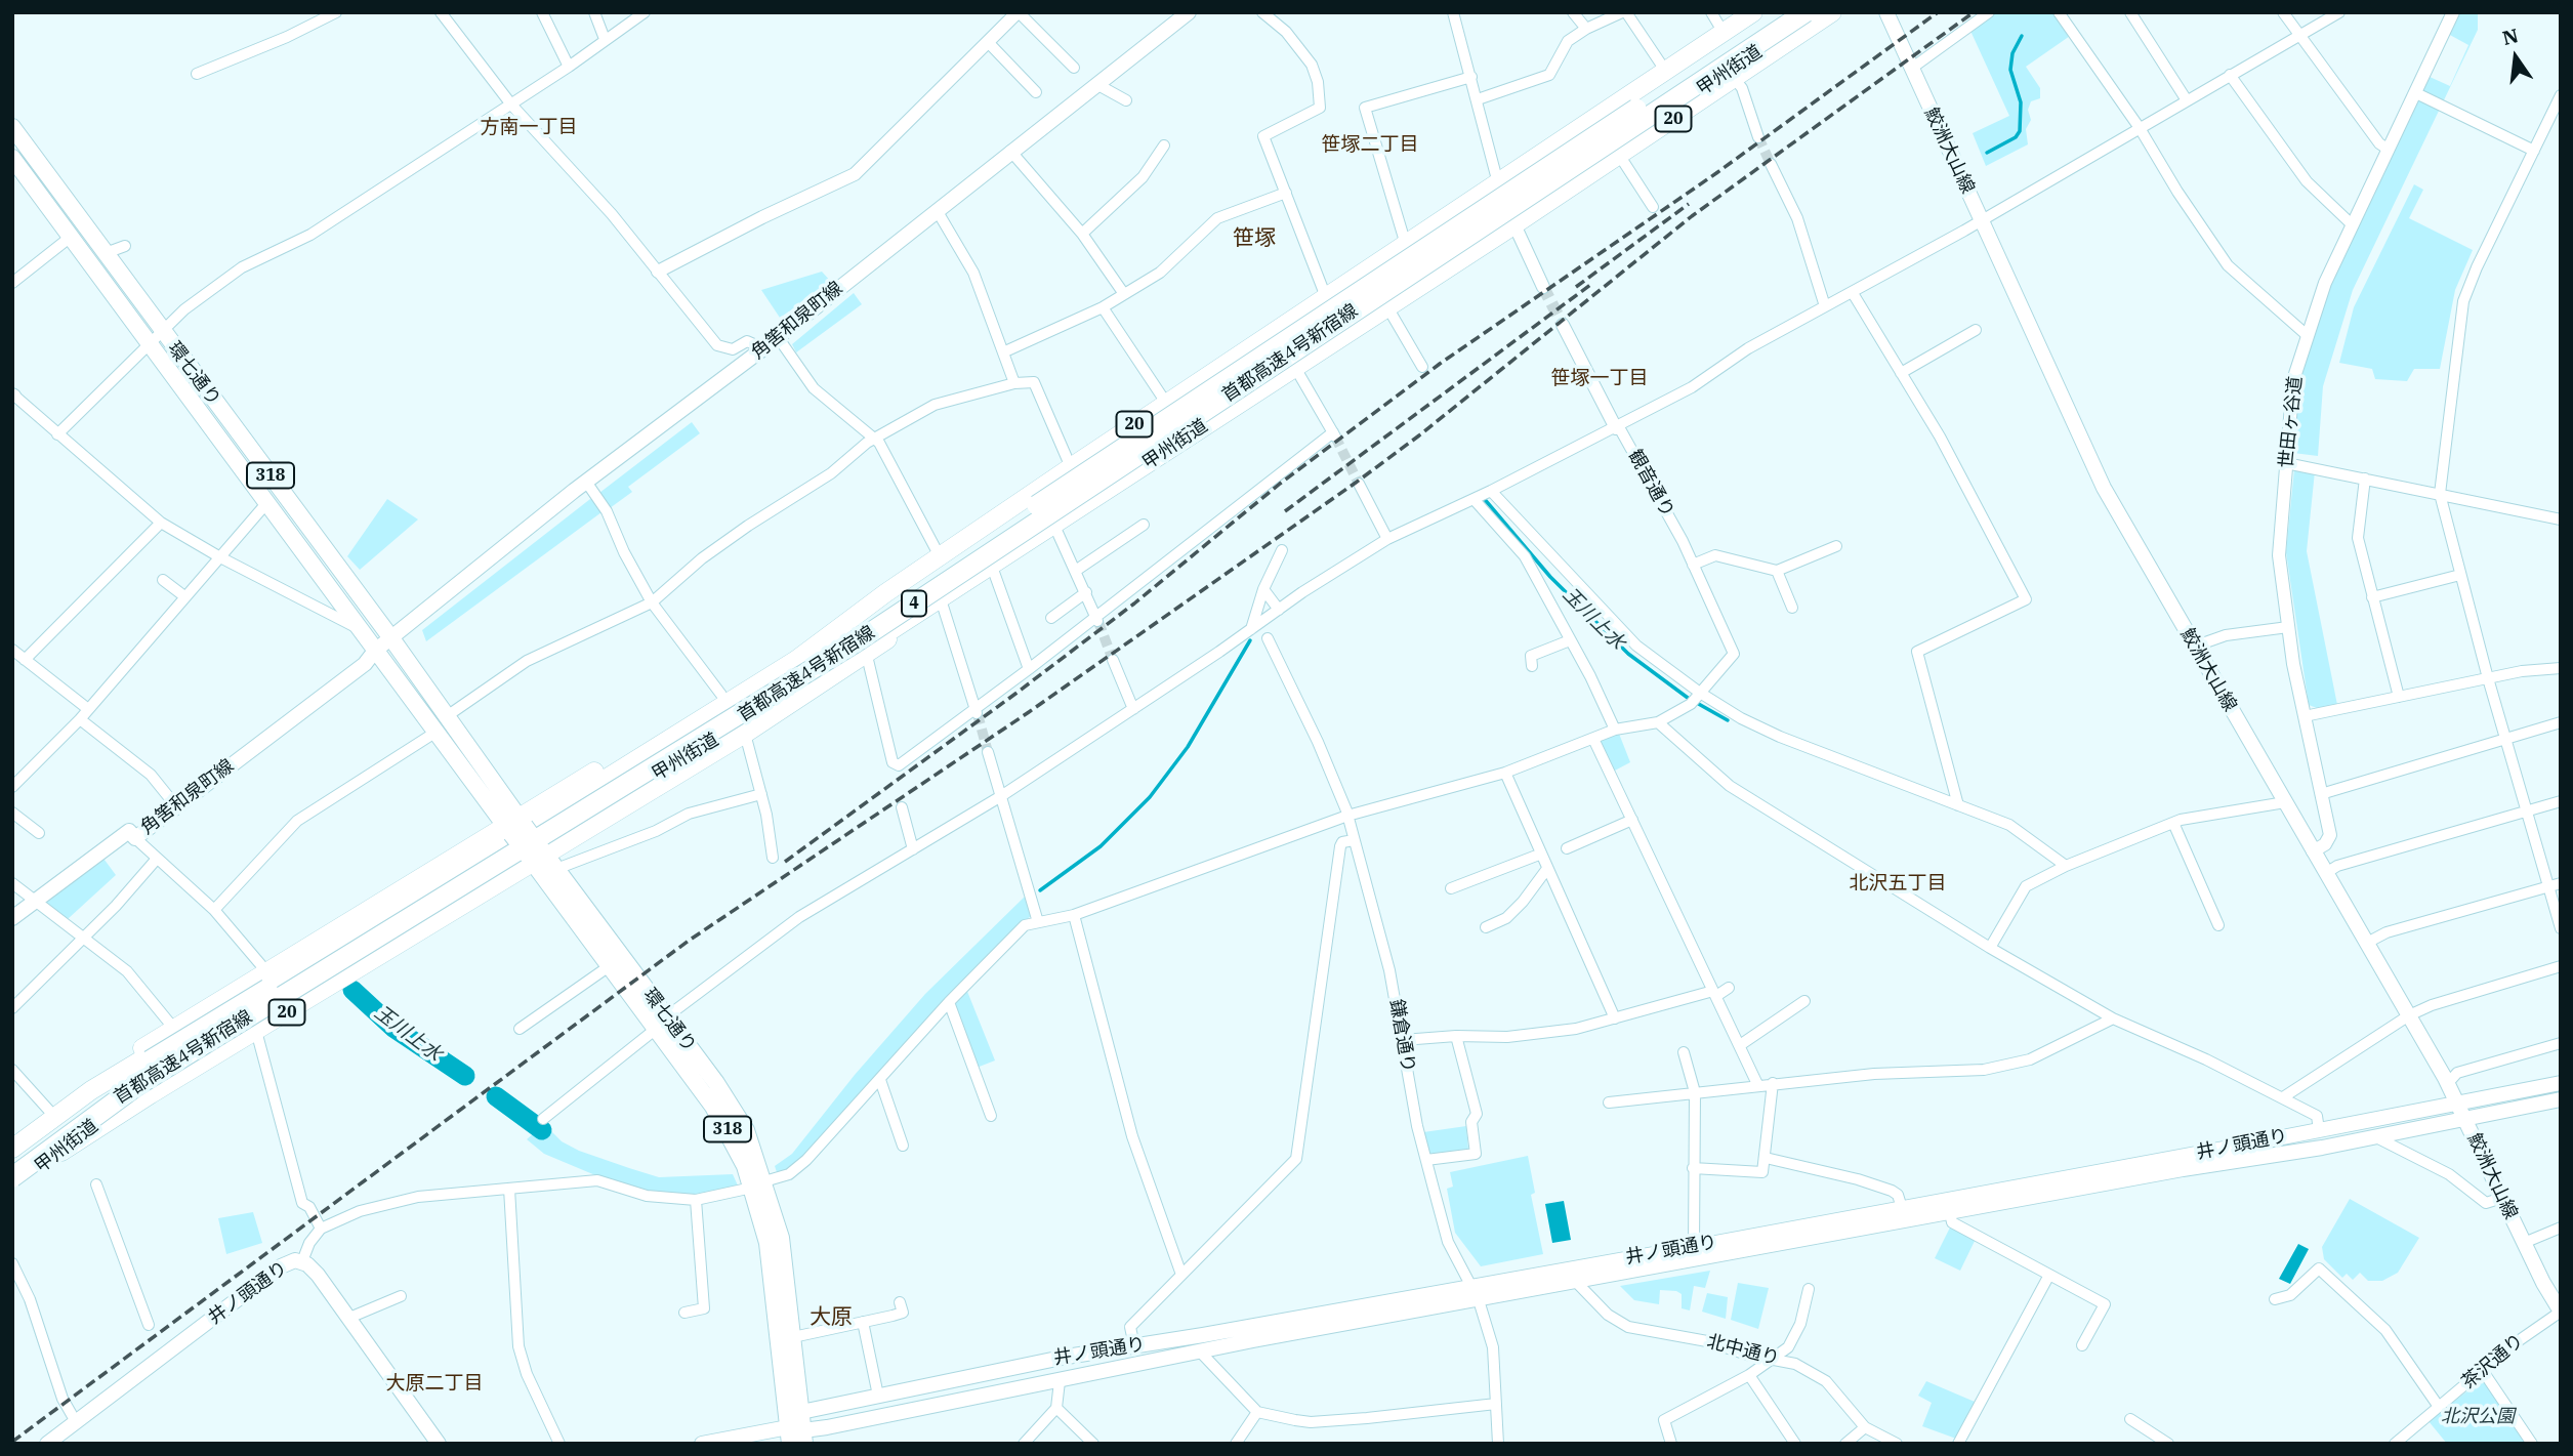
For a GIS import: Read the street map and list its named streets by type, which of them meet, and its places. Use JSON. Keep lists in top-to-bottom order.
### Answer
{
  "streets": {
    "highway": [
      "甲州街道",
      "20",
      "首都高速4号新宿線",
      "4"
    ],
    "main road": [
      "鮫洲大山線",
      "角筈和泉町線",
      "環七通り",
      "318",
      "井ノ頭通り"
    ],
    "street": [
      "世田ヶ谷道",
      "観音通り",
      "鎌倉通り",
      "北中通り",
      "茶沢通り"
    ]
  },
  "crossings": [
    ["甲州街道", "20"],
    ["20", "環七通り"],
    ["鮫洲大山線", "世田ヶ谷道"],
    ["鮫洲大山線", "井ノ頭通り"],
    ["鮫洲大山線", "茶沢通り"],
    ["角筈和泉町線", "環七通り"],
    ["角筈和泉町線", "318"],
    ["環七通り", "318"],
    ["環七通り", "井ノ頭通り"],
    ["鎌倉通り", "井ノ頭通り"],
    ["井ノ頭通り", "北中通り"]
  ],
  "districts": [
    "方南一丁目",
    "笹塚二丁目",
    "笹塚",
    "笹塚一丁目",
    "北沢五丁目",
    "大原",
    "大原二丁目"
  ],
  "water": ["玉川上水"],
  "parks": ["北沢公園"],
  "north": "top"
}
